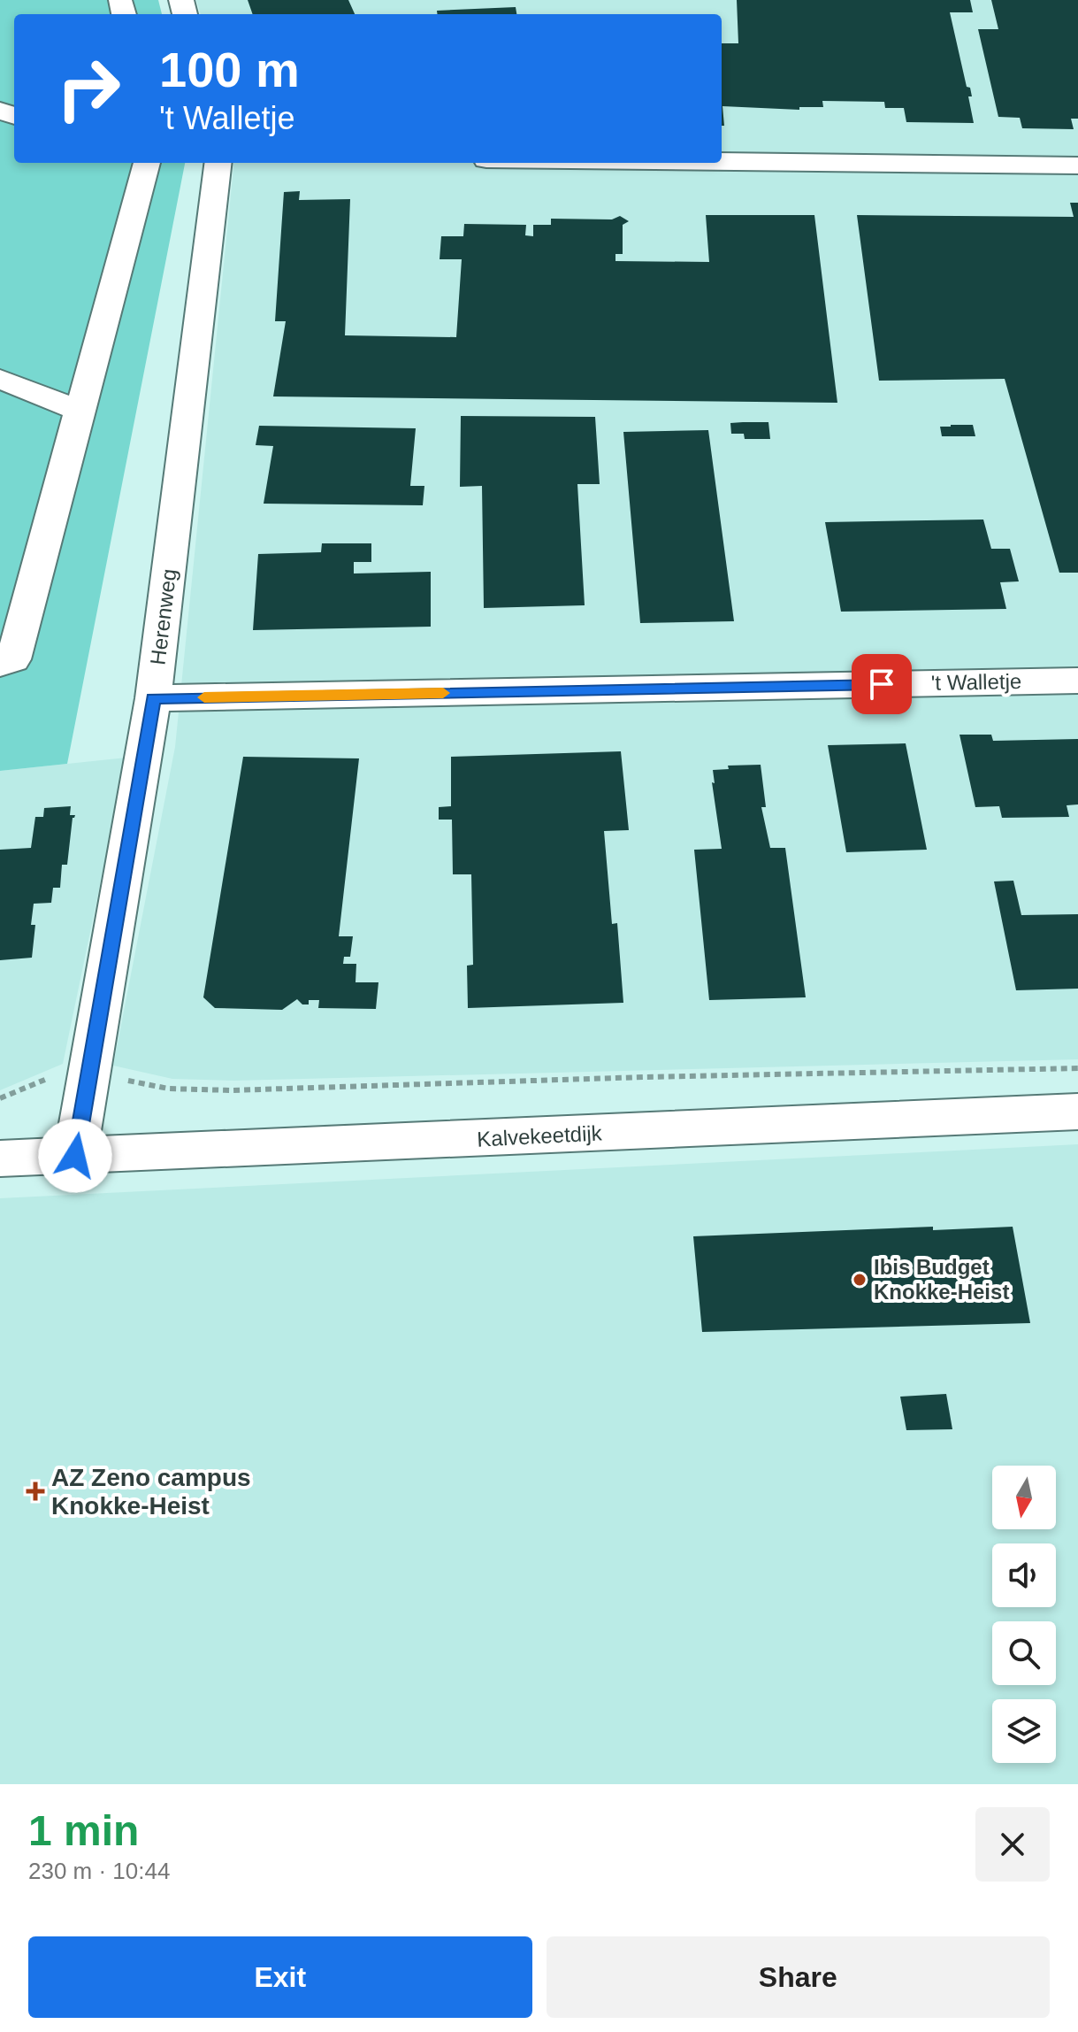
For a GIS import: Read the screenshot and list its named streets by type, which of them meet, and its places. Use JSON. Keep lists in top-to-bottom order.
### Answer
{
  "streets": {
    "street": ["Herenweg", "'t Walletje", "Kalvekeetdijk"]
  },
  "crossings": [
    ["Herenweg", "'t Walletje"],
    ["Herenweg", "Kalvekeetdijk"]
  ],
  "places": {
    "other": ["Ibis Budget Knokke-Heist"],
    "health": ["AZ Zeno campus Knokke-Heist"]
  },
  "north": "bottom",
  "page": {
    "turn": ["100 m", "'t Walletje"],
    "heading": ["1 min", "230 m · 10:44"],
    "buttons": ["Exit", "Share"]
  }
}
